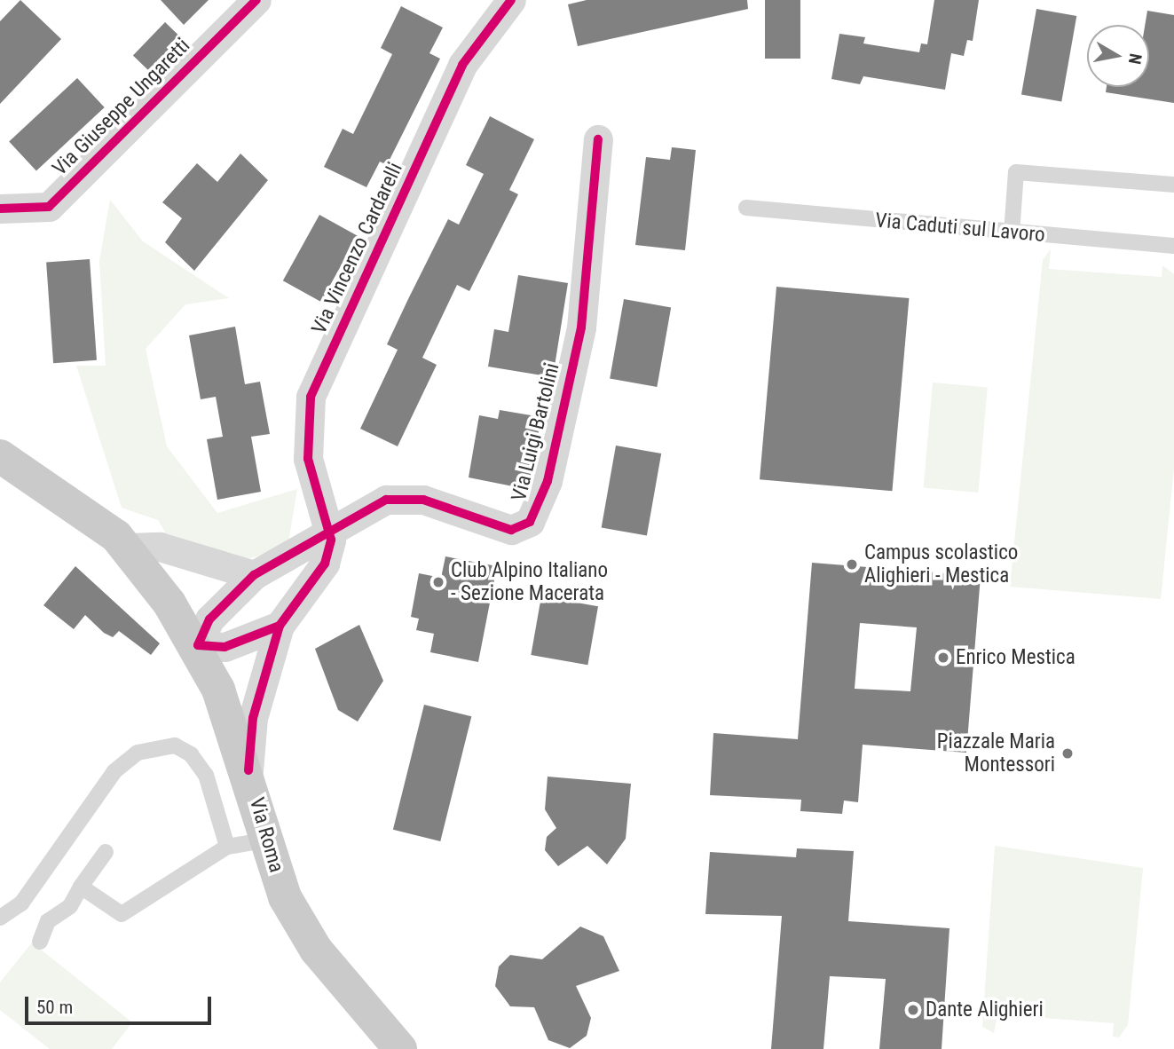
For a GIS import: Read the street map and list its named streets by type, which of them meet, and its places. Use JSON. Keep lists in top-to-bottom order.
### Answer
{
  "streets": {
    "main road": ["Via Roma"],
    "street": ["Via Giuseppe Ungaretti", "Via Vincenzo Cardarelli", "Via Luigi Bartolini"],
    "lane": ["Via Caduti sul Lavoro"]
  },
  "crossings": [
    ["Via Vincenzo Cardarelli", "Via Luigi Bartolini"],
    ["Via Luigi Bartolini", "Via Roma"]
  ],
  "places": [
    "Campus scolastico Alighieri - Mestica",
    "Club Alpino Italiano - Sezione Macerata",
    "Enrico Mestica",
    "Piazzale Maria Montessori",
    "Dante Alighieri"
  ],
  "scale_bar": "50 m",
  "north": "right"
}
